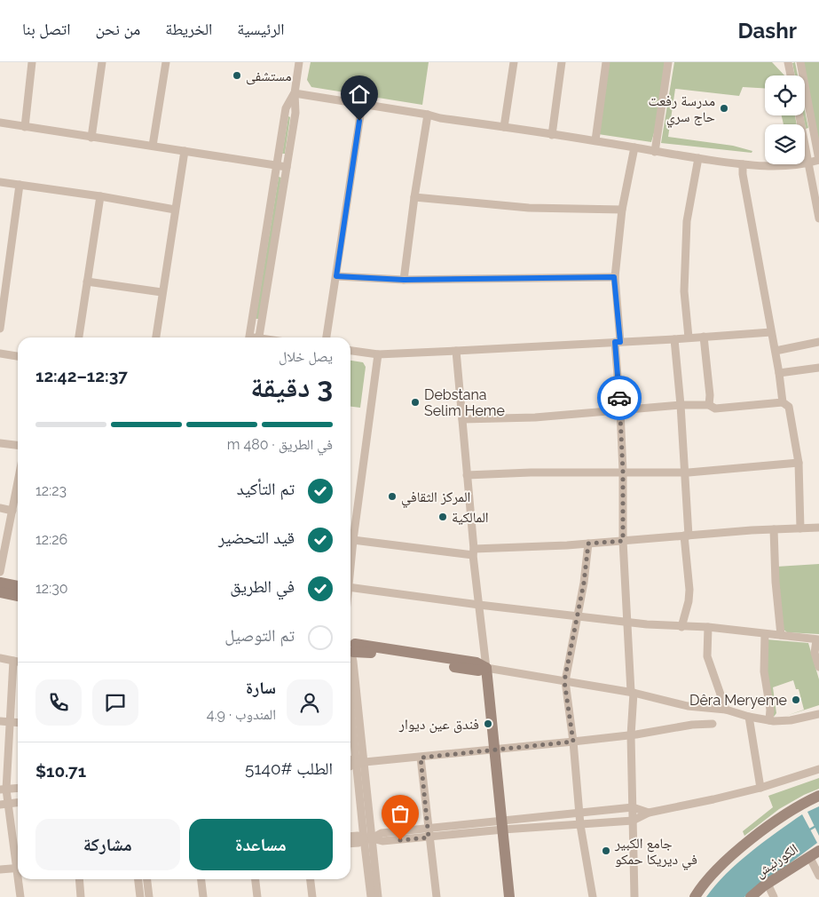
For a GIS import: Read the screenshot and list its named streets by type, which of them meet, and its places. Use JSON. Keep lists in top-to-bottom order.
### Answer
{
  "streets": {
    "main road": ["الكورنيش"]
  },
  "places": [
    "مستشفى",
    "مدرسة رفعت حاج سري",
    "Debstana Selim Heme",
    "المركز الثقافي",
    "المالكية",
    "Dêra Meryeme",
    "فندق عين ديوار",
    "جامع الكبير في ديريكا حمكو"
  ],
  "page": {
    "header": "Dashr",
    "nav": [
      "الرئيسية",
      "الخريطة",
      "من نحن",
      "اتصل بنا"
    ],
    "heading": ["3 دقيقة", "يصل خلال", "12:37–12:42"],
    "panel": [
      "سارة",
      "المندوب · 4.9",
      "الطلب #5140",
      "$10.71"
    ],
    "bar": "في الطريق · 480 m",
    "list": [
      ["تم التأكيد", "12:23"],
      ["قيد التحضير", "12:26"],
      ["في الطريق", "12:30"],
      "تم التوصيل"
    ],
    "buttons": ["مساعدة", "مشاركة"]
  }
}
